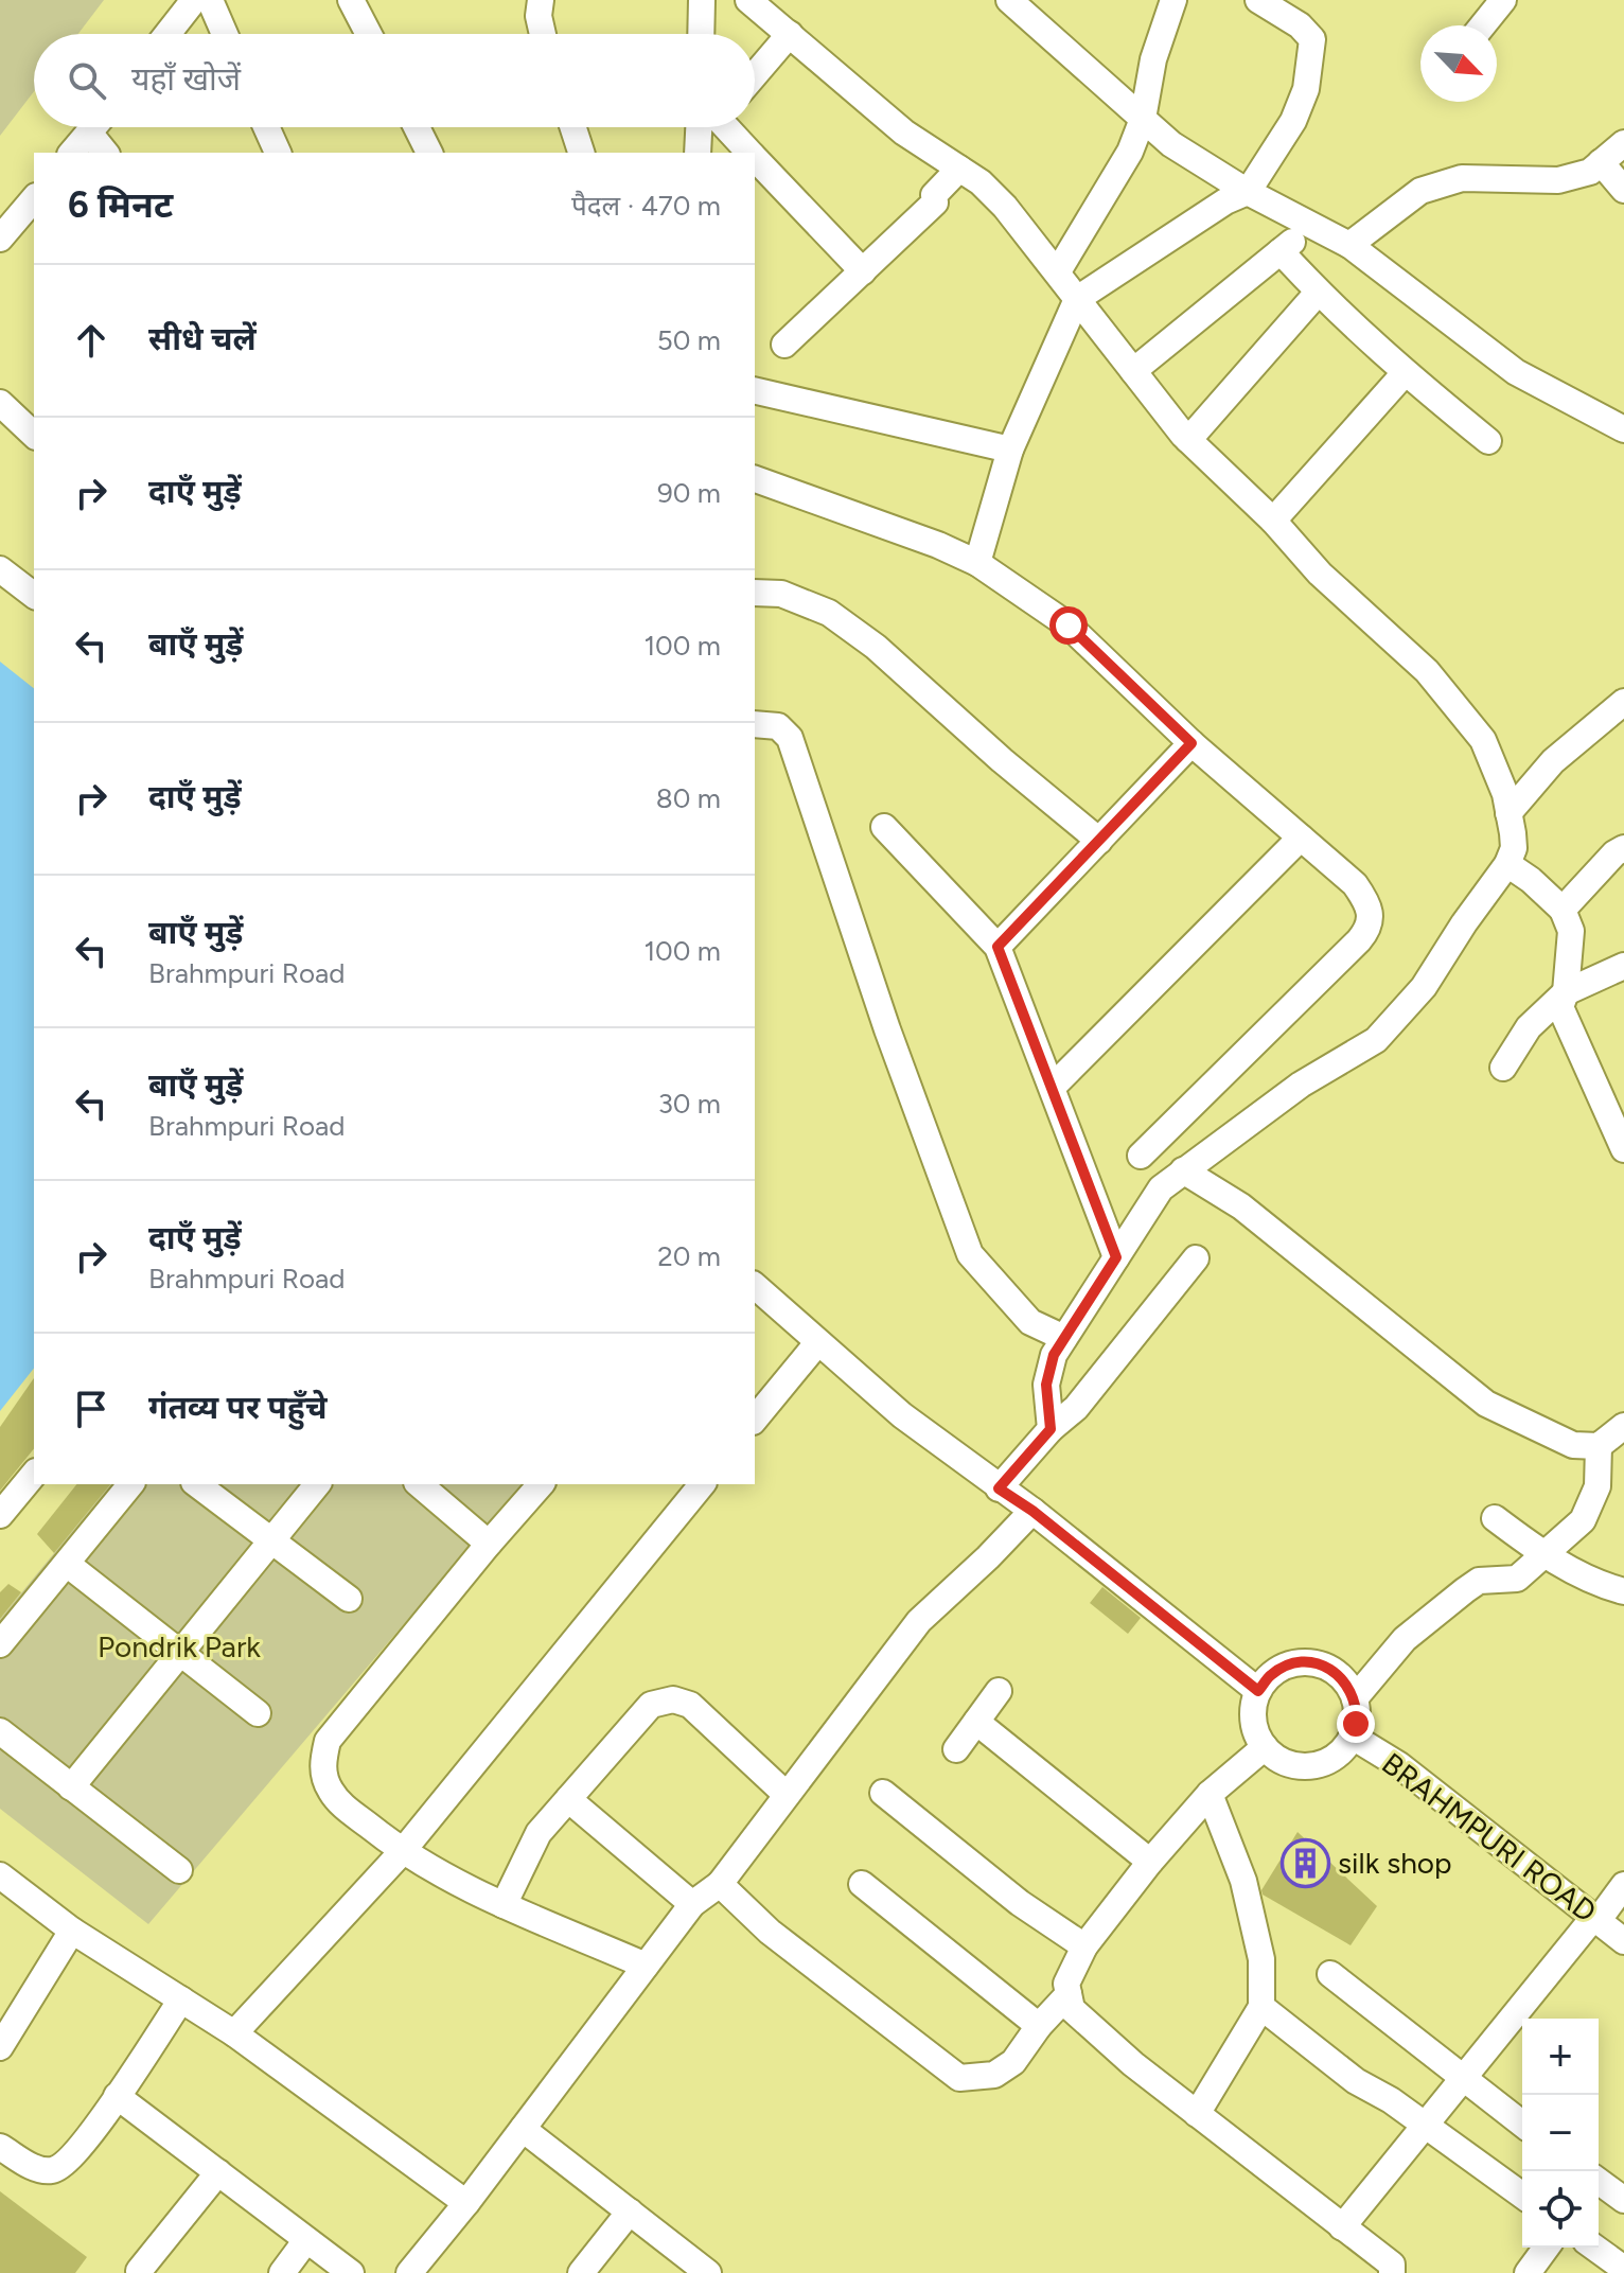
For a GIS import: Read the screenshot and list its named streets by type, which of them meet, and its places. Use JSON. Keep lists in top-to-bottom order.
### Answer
{
  "streets": {
    "street": ["BRAHMPURI ROAD"]
  },
  "parks": ["Pondrik Park"],
  "places": {
    "building": ["silk shop"]
  },
  "north": "bottom right",
  "page": {
    "search": "यहाँ खोजें",
    "heading": ["6 मिनट", "पैदल · 470 m"],
    "list": [
      ["सीधे चलें", "50 m"],
      ["दाएँ मुड़ें", "90 m"],
      ["बाएँ मुड़ें", "100 m"],
      ["दाएँ मुड़ें", "80 m"],
      ["बाएँ मुड़ें", "Brahmpuri Road", "100 m"],
      ["बाएँ मुड़ें", "Brahmpuri Road", "30 m"],
      ["दाएँ मुड़ें", "Brahmpuri Road", "20 m"],
      "गंतव्य पर पहुँचे"
    ],
    "map_buttons": ["+", "−"]
  }
}
